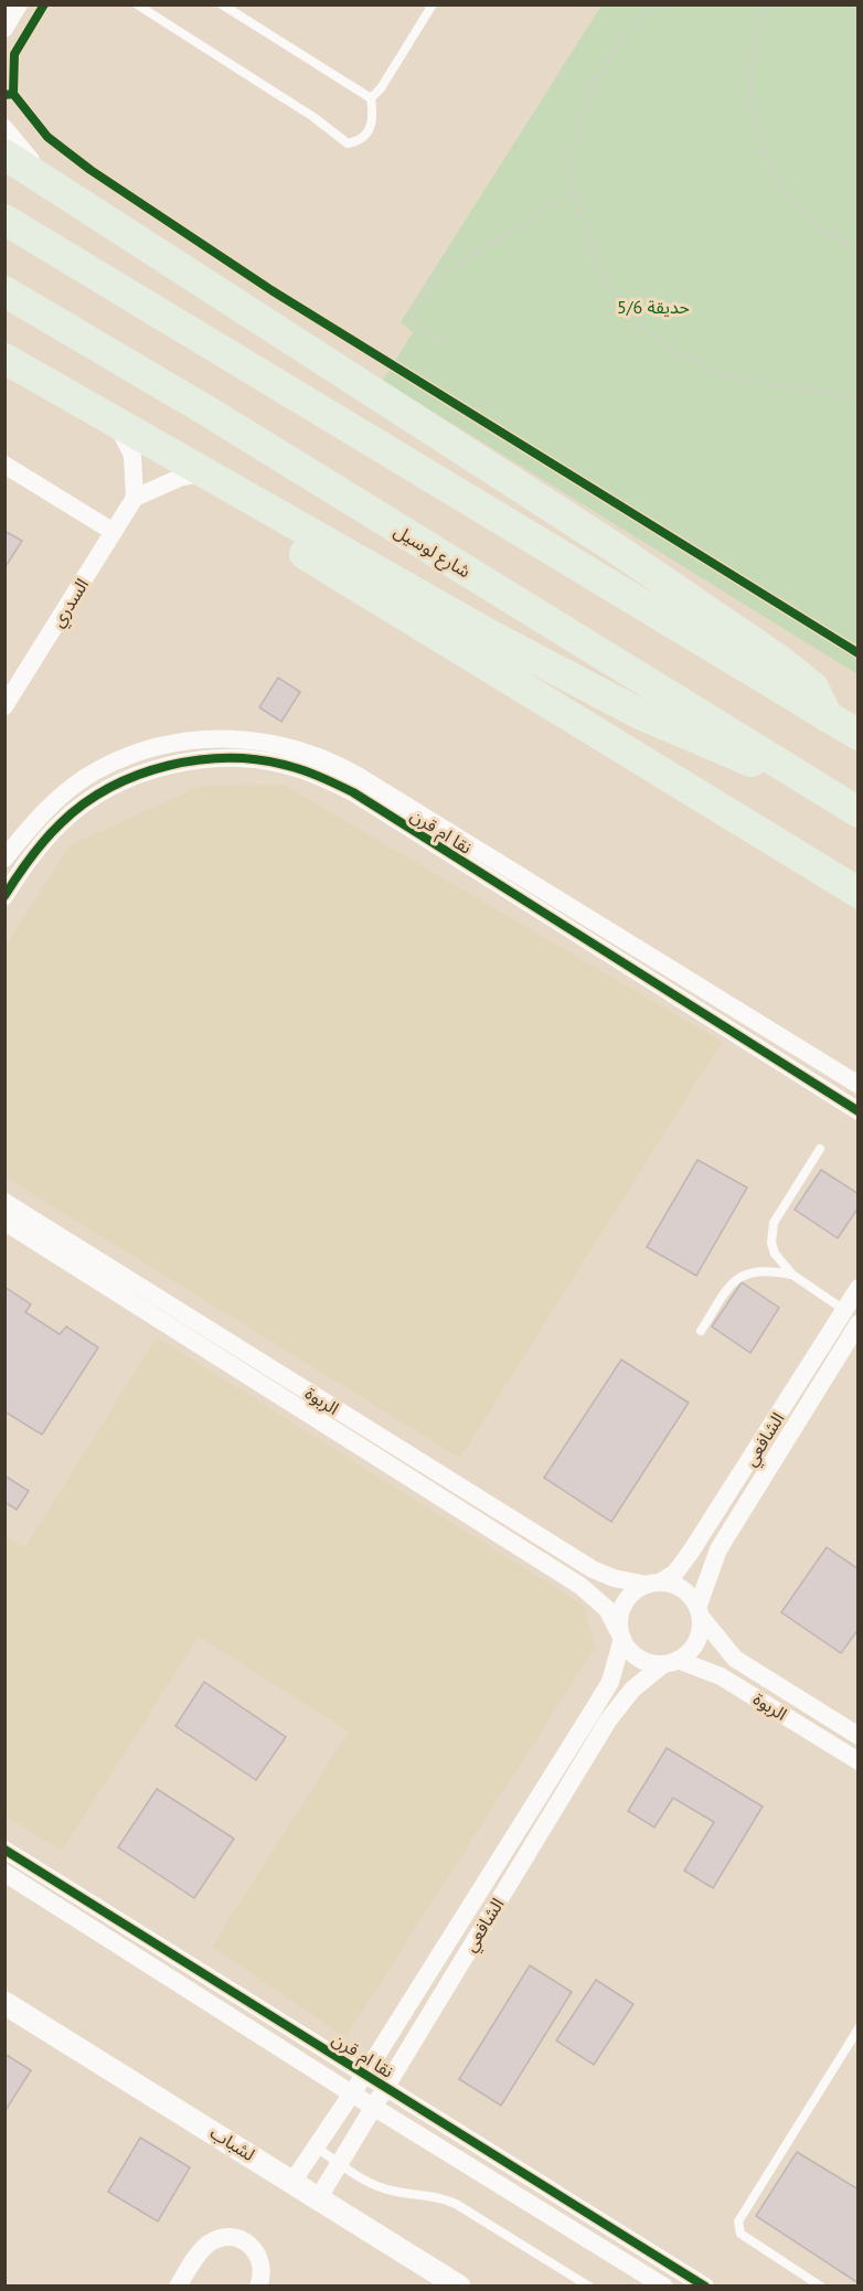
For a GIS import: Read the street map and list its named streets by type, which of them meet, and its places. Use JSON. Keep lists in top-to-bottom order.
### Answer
{
  "streets": {
    "highway": ["شارع لوسيل"],
    "street": [
      "السدري",
      "نقا ام قرن",
      "الربوة",
      "الشافعي",
      "لشباب"
    ]
  },
  "crossings": [
    ["نقا ام قرن", "الشافعي"],
    ["الربوة", "الشافعي"],
    ["الشافعي", "لشباب"]
  ],
  "parks": ["حديقة 5/6"]
}
